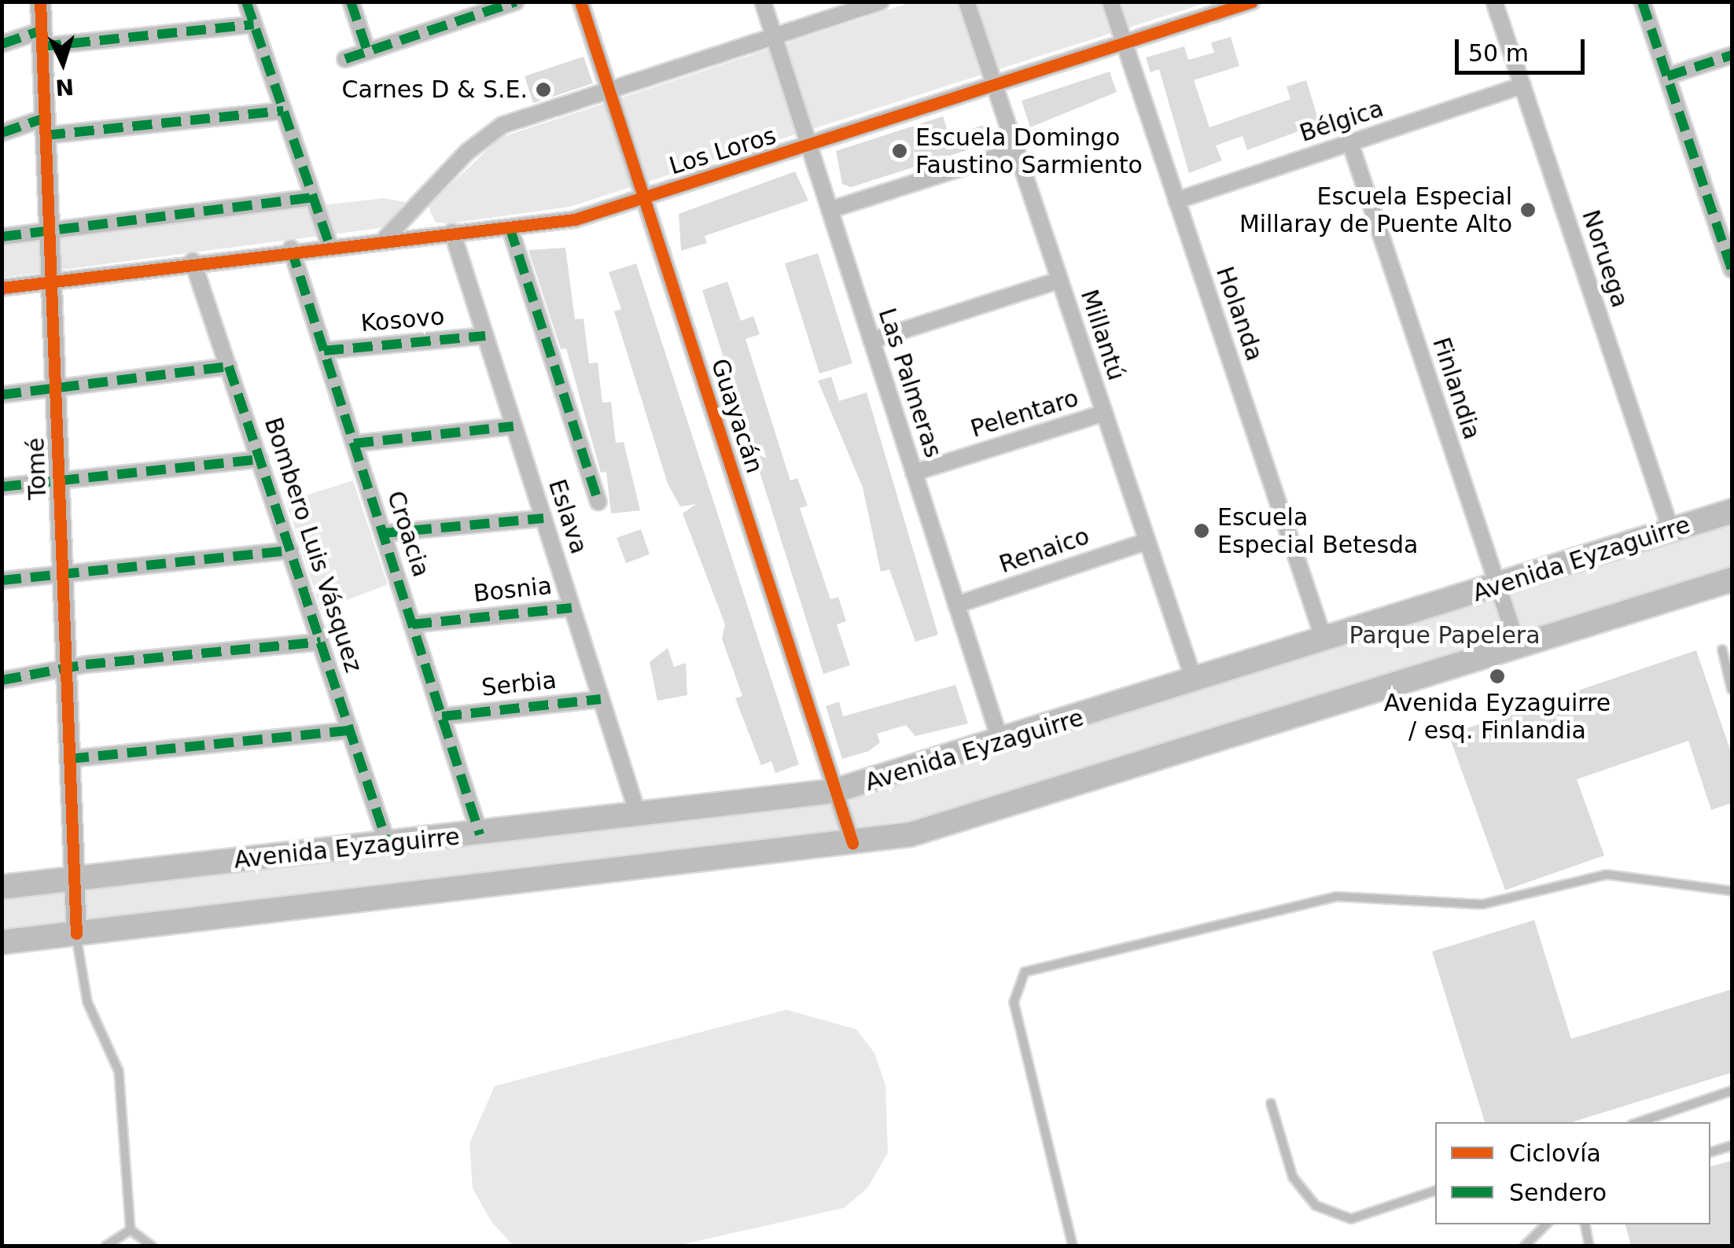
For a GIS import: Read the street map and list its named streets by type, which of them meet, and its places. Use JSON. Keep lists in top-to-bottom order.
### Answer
{
  "streets": {
    "main road": ["Avenida Eyzaguirre"],
    "street": [
      "Bélgica",
      "Los Loros",
      "Noruega",
      "Holanda",
      "Kosovo",
      "Millantú",
      "Las Palmeras",
      "Finlandia",
      "Pelentaro",
      "Guayacán",
      "Tomé",
      "Eslava",
      "Croacia",
      "Bombero Luis Vásquez",
      "Renaico",
      "Bosnia",
      "Serbia"
    ]
  },
  "crossings": [
    ["Bélgica", "Noruega"],
    ["Bélgica", "Holanda"],
    ["Bélgica", "Finlandia"],
    ["Los Loros", "Holanda"],
    ["Los Loros", "Millantú"],
    ["Los Loros", "Las Palmeras"],
    ["Los Loros", "Guayacán"],
    ["Los Loros", "Tomé"],
    ["Los Loros", "Eslava"],
    ["Los Loros", "Croacia"],
    ["Los Loros", "Bombero Luis Vásquez"],
    ["Noruega", "Avenida Eyzaguirre"],
    ["Holanda", "Avenida Eyzaguirre"],
    ["Kosovo", "Eslava"],
    ["Kosovo", "Croacia"],
    ["Millantú", "Pelentaro"],
    ["Millantú", "Renaico"],
    ["Millantú", "Avenida Eyzaguirre"],
    ["Las Palmeras", "Pelentaro"],
    ["Las Palmeras", "Renaico"],
    ["Las Palmeras", "Avenida Eyzaguirre"],
    ["Finlandia", "Avenida Eyzaguirre"],
    ["Guayacán", "Avenida Eyzaguirre"],
    ["Tomé", "Avenida Eyzaguirre"],
    ["Eslava", "Avenida Eyzaguirre"],
    ["Eslava", "Bosnia"],
    ["Eslava", "Serbia"],
    ["Croacia", "Avenida Eyzaguirre"],
    ["Croacia", "Bosnia"],
    ["Croacia", "Serbia"],
    ["Bombero Luis Vásquez", "Avenida Eyzaguirre"]
  ],
  "parks": ["Parque Papelera"],
  "places": [
    "Carnes D & S.E.",
    "Escuela Domingo Faustino Sarmiento",
    "Escuela Especial Millaray de Puente Alto",
    "Escuela Especial Betesda",
    "Avenida Eyzaguirre / esq. Finlandia"
  ],
  "legend": ["Ciclovía", "Sendero"],
  "scale_bar": "50 m",
  "north": "bottom"
}
